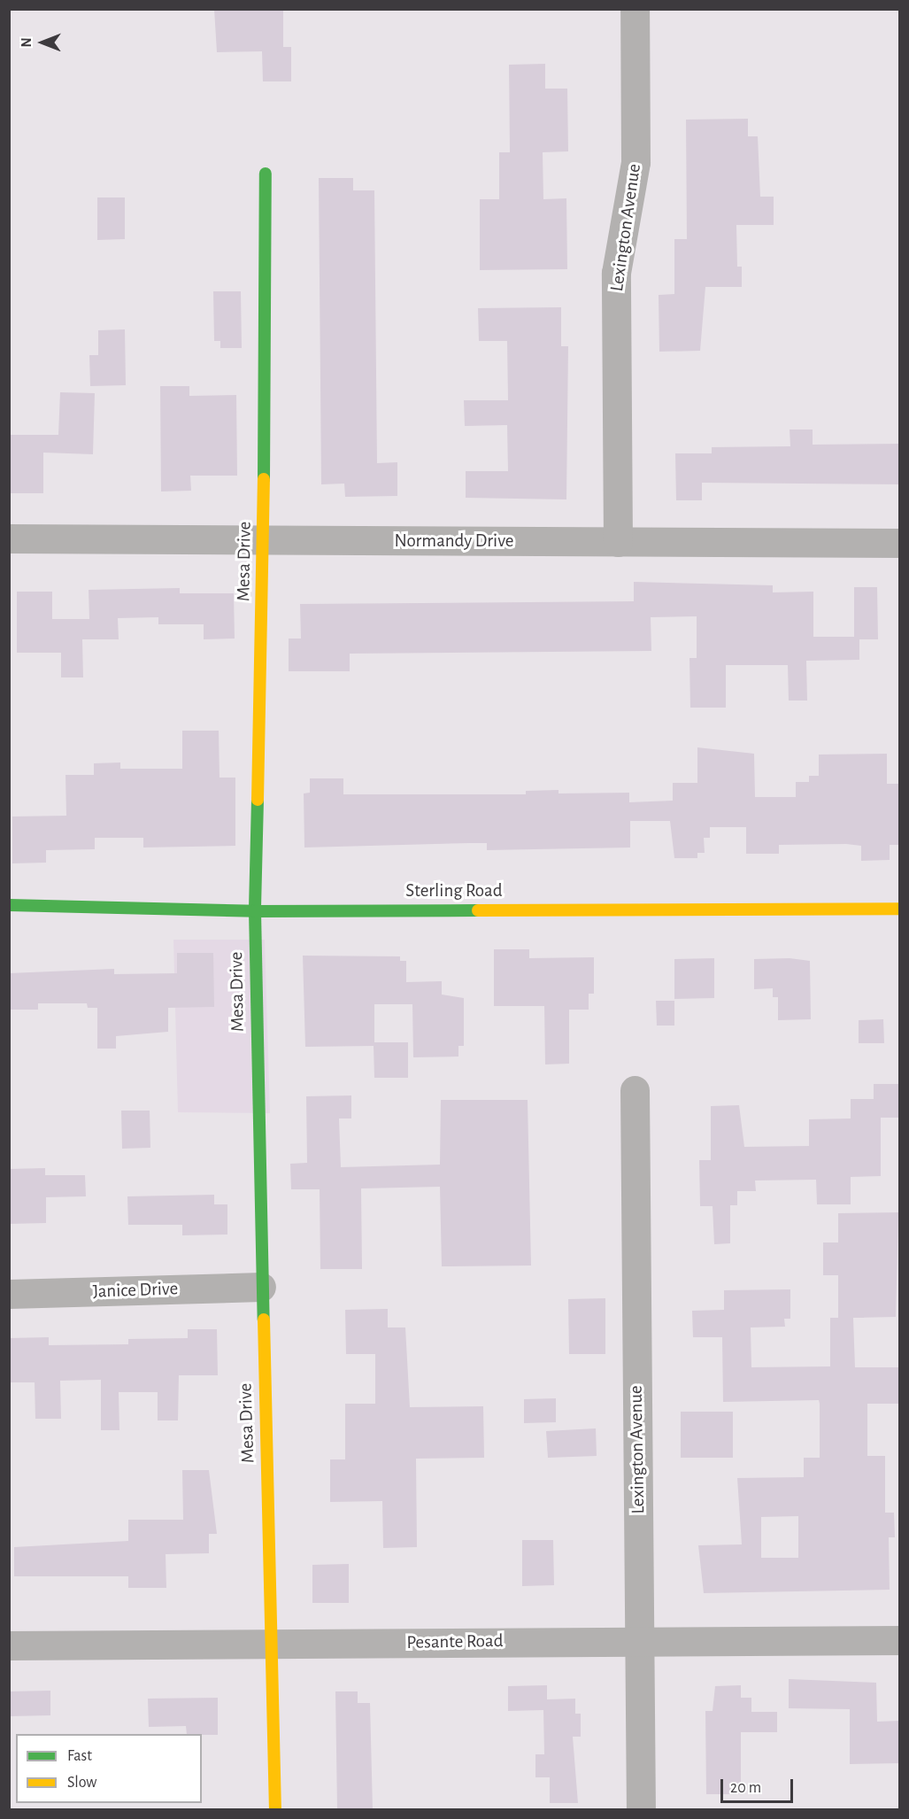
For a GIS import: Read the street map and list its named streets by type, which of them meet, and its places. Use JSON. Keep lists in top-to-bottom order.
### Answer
{
  "streets": {
    "street": [
      "Lexington Avenue",
      "Normandy Drive",
      "Mesa Drive",
      "Sterling Road",
      "Janice Drive",
      "Pesante Road"
    ]
  },
  "crossings": [
    ["Lexington Avenue", "Normandy Drive"],
    ["Lexington Avenue", "Pesante Road"],
    ["Normandy Drive", "Mesa Drive"],
    ["Mesa Drive", "Sterling Road"],
    ["Mesa Drive", "Janice Drive"],
    ["Mesa Drive", "Pesante Road"]
  ],
  "legend": ["Fast", "Slow"],
  "scale_bar": "20 m",
  "north": "left"
}
